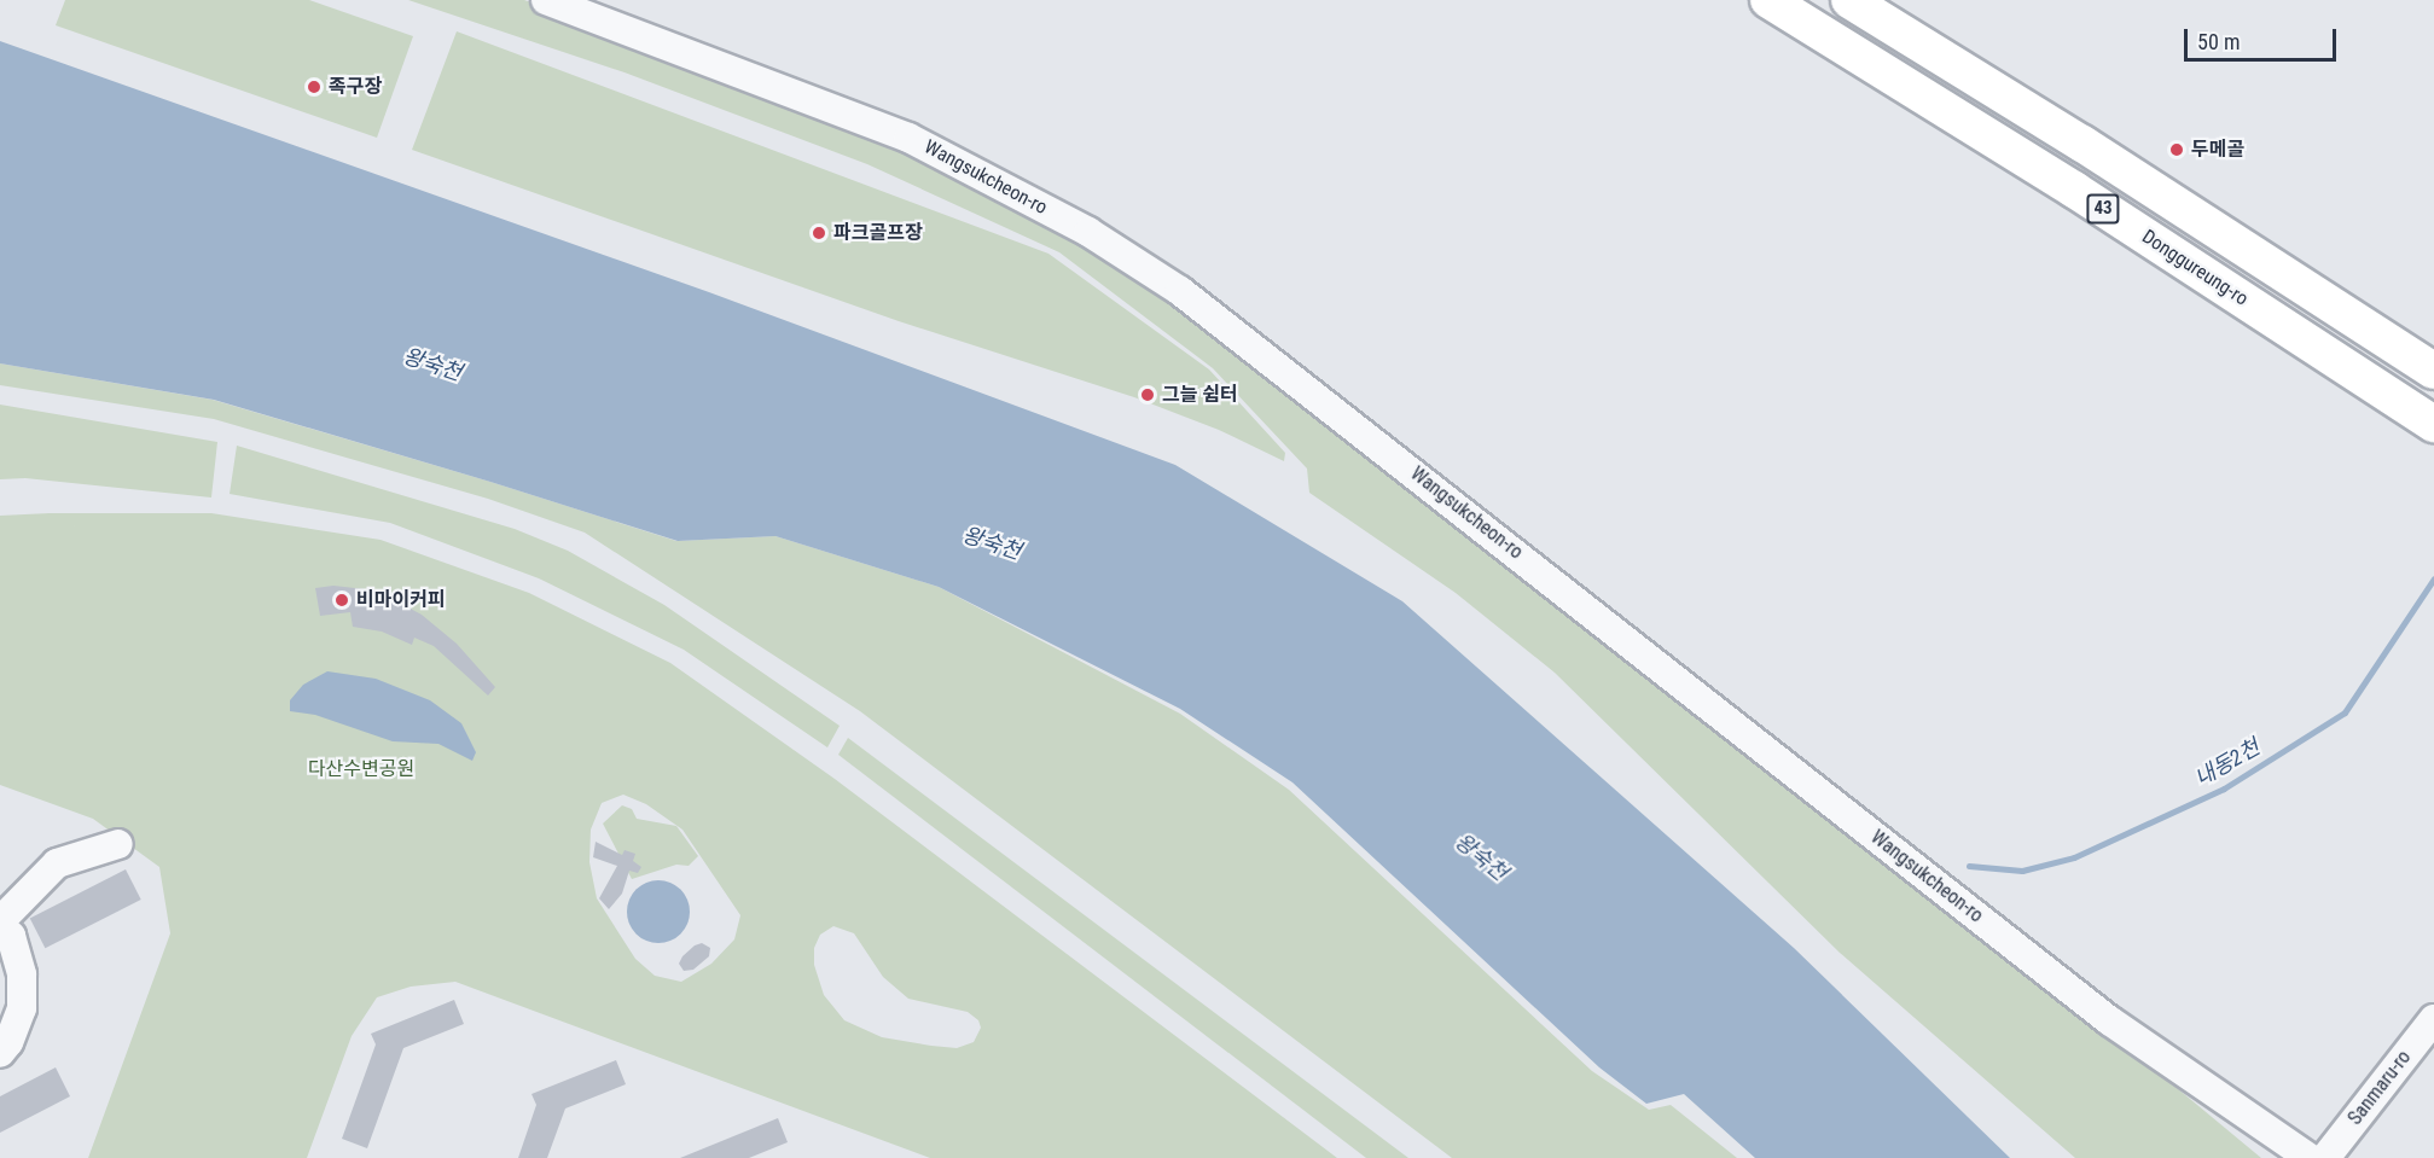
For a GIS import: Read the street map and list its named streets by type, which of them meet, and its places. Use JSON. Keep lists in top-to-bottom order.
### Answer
{
  "streets": {
    "main road": ["43", "Donggureung-ro"],
    "street": ["Wangsukcheon-ro", "Sanmaru-ro"]
  },
  "water": ["왕숙천", "내동2천"],
  "parks": ["다산수변공원"],
  "places": [
    "족구장",
    "두메골",
    "파크골프장",
    "그늘 쉼터",
    "비마이커피"
  ],
  "scale_bar": "50 m"
}
